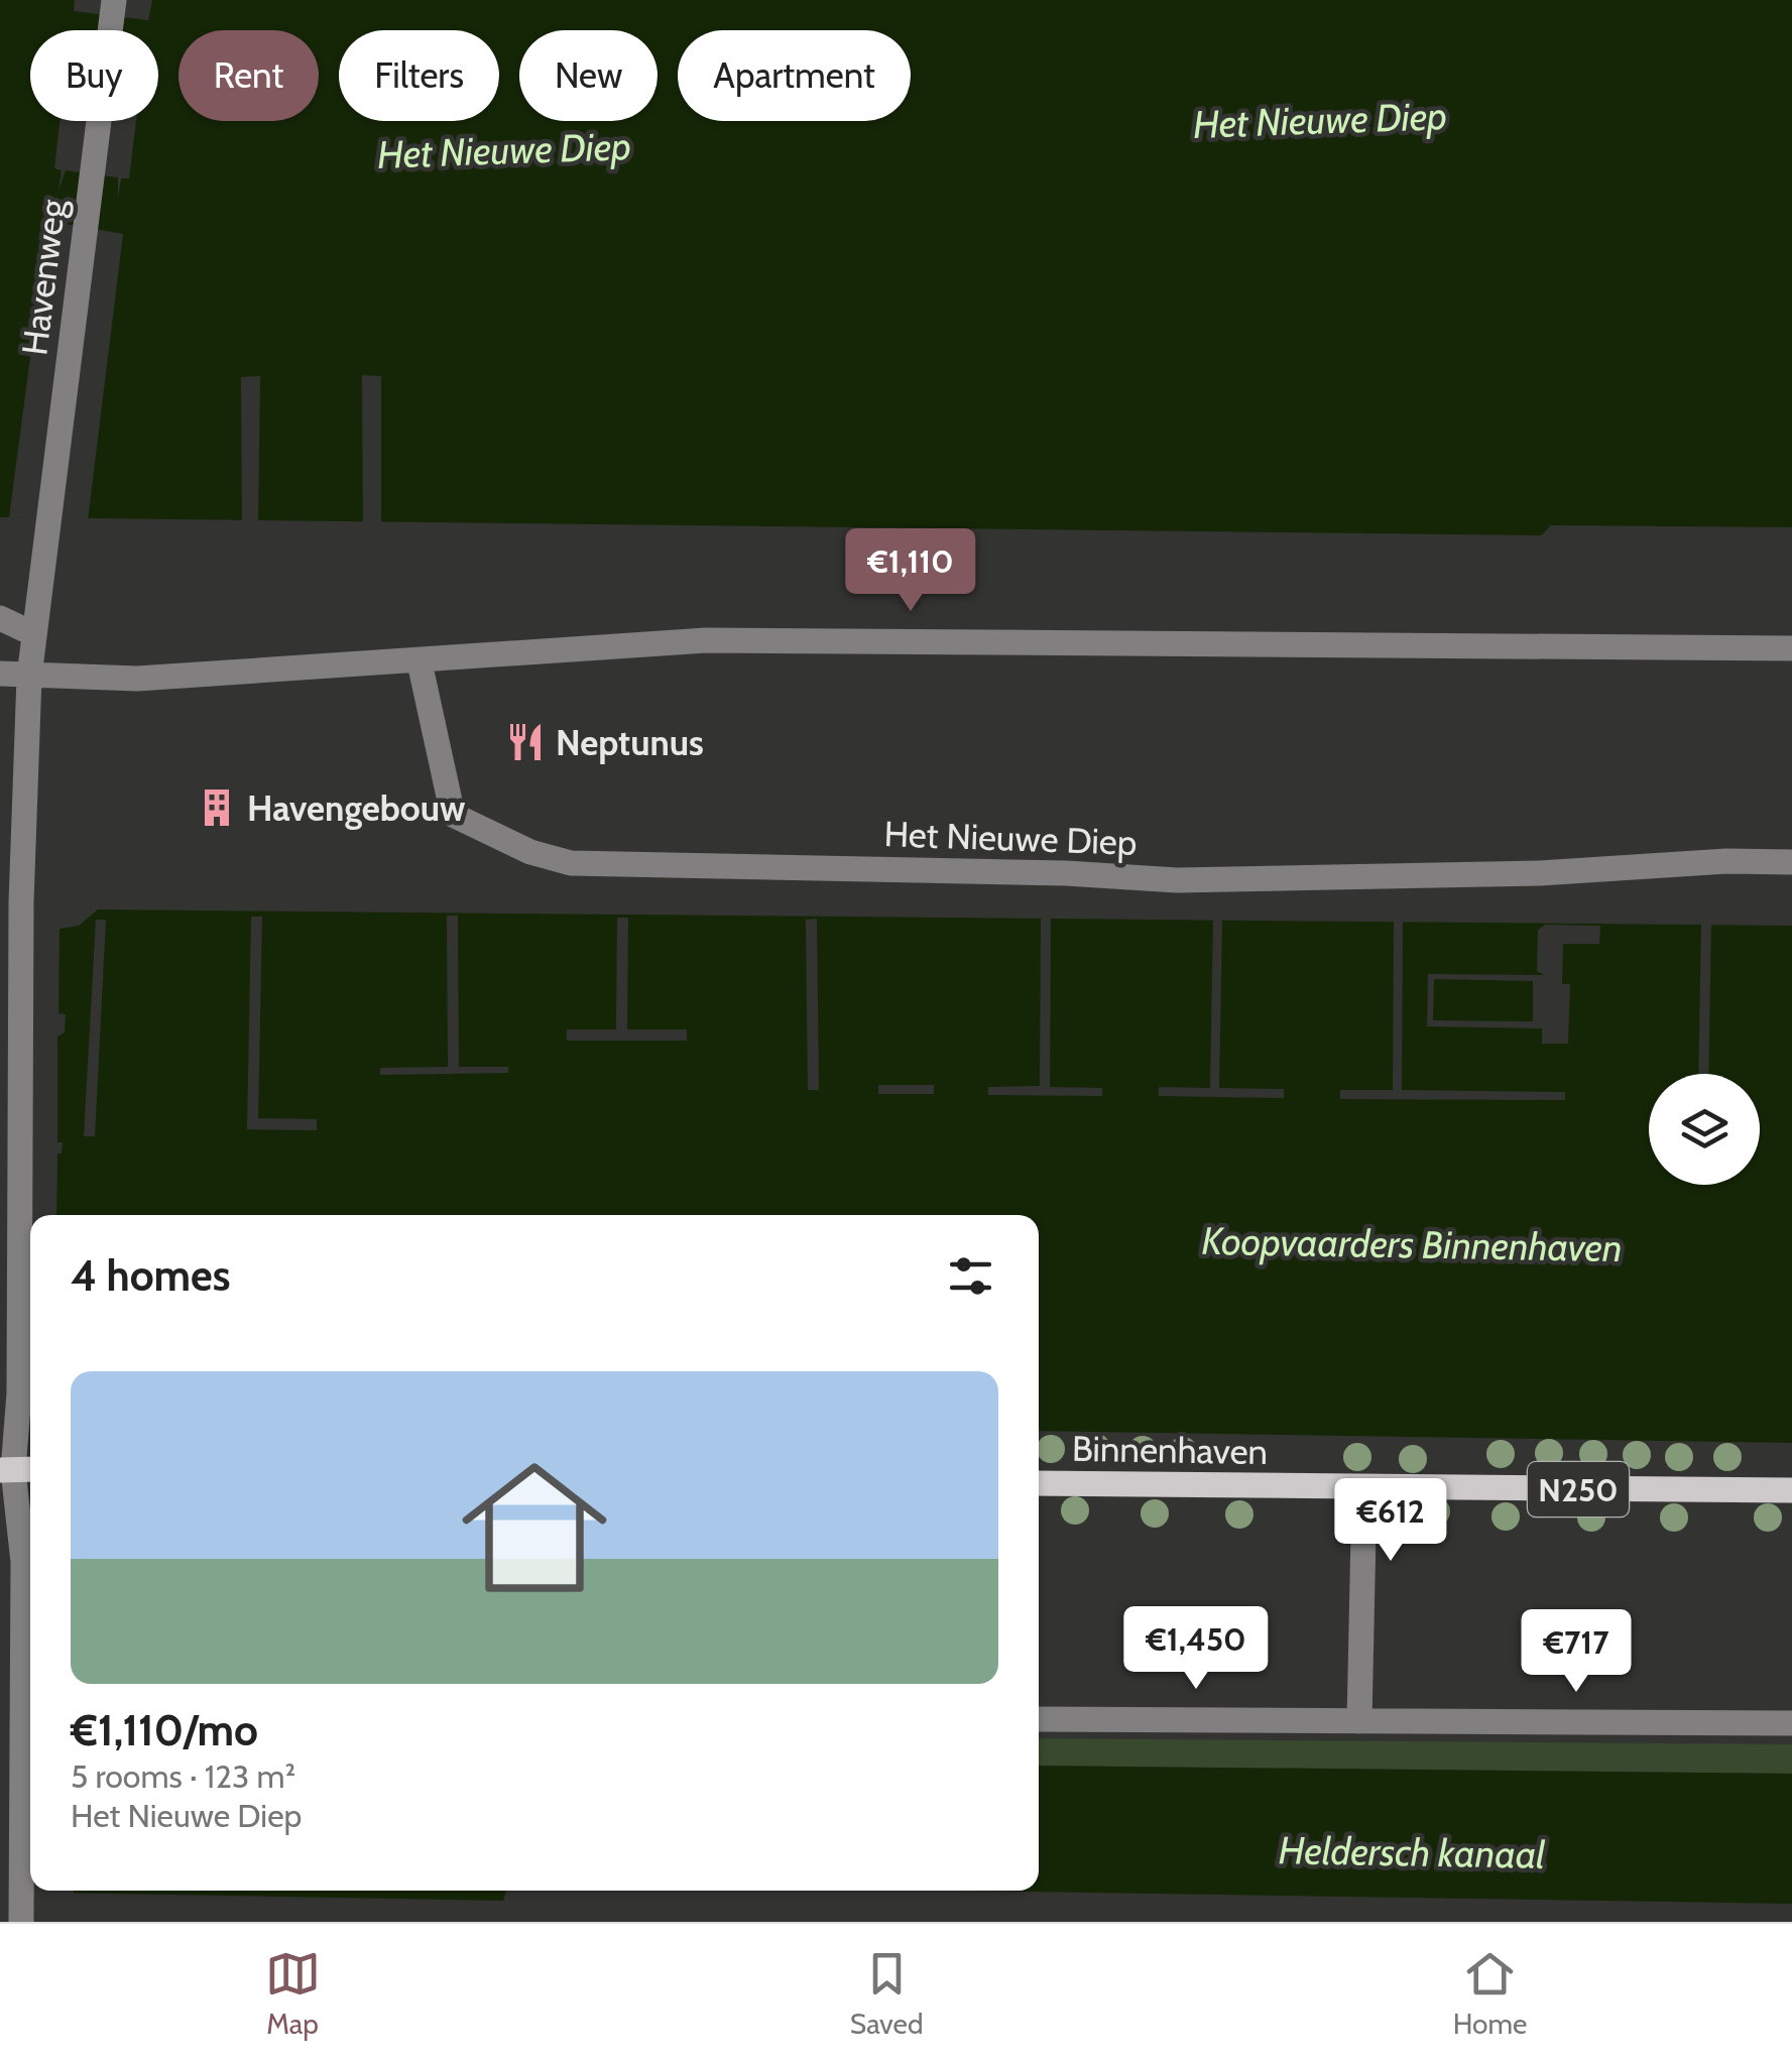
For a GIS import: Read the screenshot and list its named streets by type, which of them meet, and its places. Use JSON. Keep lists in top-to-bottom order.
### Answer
{
  "streets": {
    "main road": ["Binnenhaven", "N250"],
    "street": ["Havenweg", "Het Nieuwe Diep"]
  },
  "water": ["Het Nieuwe Diep", "Koopvaarders Binnenhaven", "Heldersch kanaal"],
  "places": {
    "restaurant": ["Neptunus"],
    "building": ["Havengebouw"]
  },
  "page": {
    "chip": [
      "Buy",
      "Rent",
      "Filters",
      "New",
      "Apartment"
    ],
    "price": [
      "€1,110",
      "€612",
      "€1,450",
      "€717"
    ],
    "heading": "4 homes",
    "list": [
      {
        "name": "€1,110/mo",
        "note": "5 rooms · 123 m² · Het Nieuwe Diep"
      }
    ],
    "tabs": ["Map", "Saved", "Home"]
  }
}
